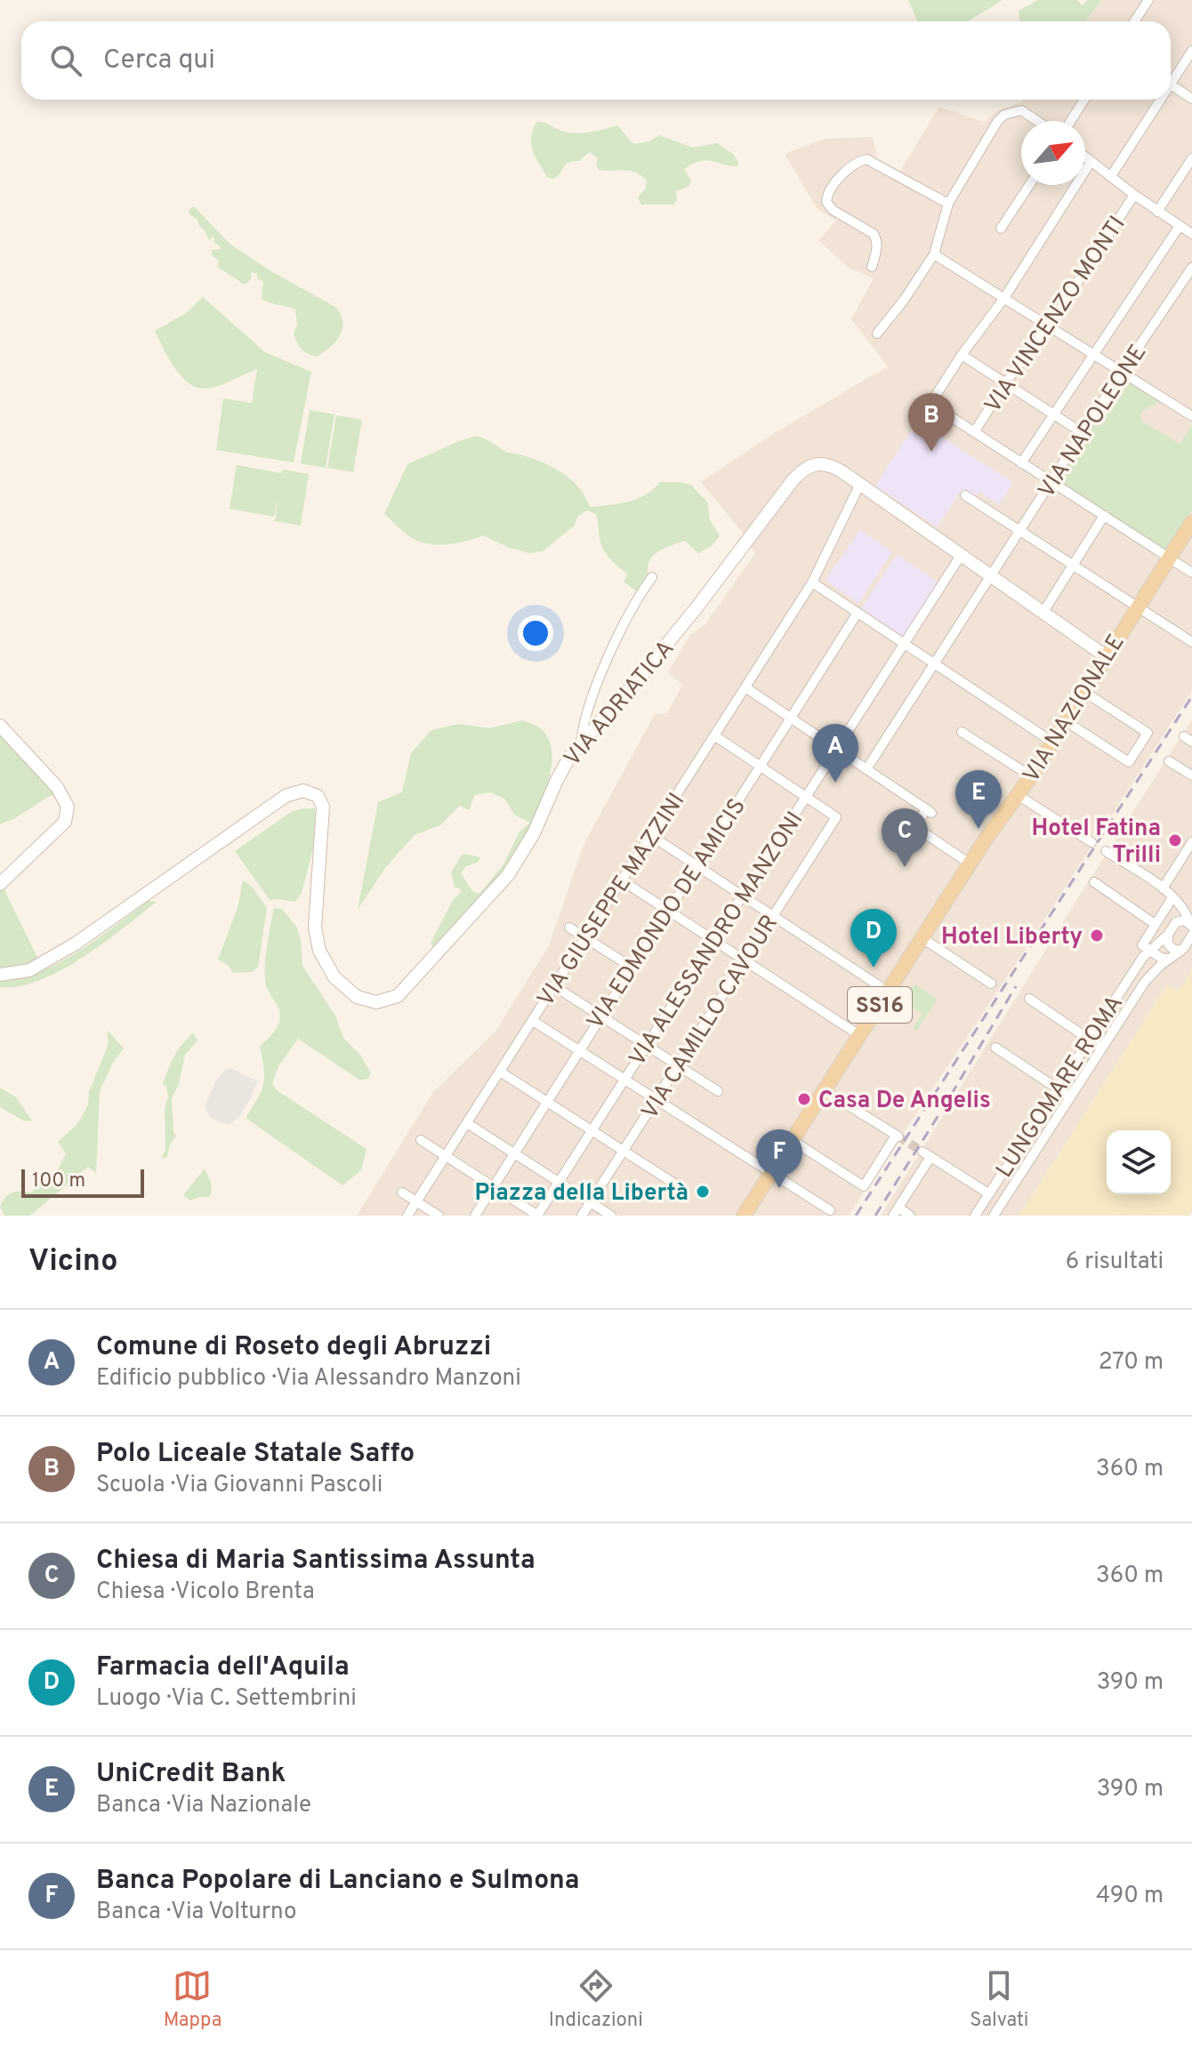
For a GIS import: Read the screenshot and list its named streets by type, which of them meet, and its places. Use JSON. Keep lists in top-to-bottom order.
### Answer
{
  "streets": {
    "main road": ["VIA ADRIATICA", "VIA NAZIONALE", "SS16"],
    "street": [
      "VIA VINCENZO MONTI",
      "VIA NAPOLEONE",
      "VIA GIUSEPPE MAZZINI",
      "VIA EDMONDO DE AMICIS",
      "VIA ALESSANDRO MANZONI",
      "VIA CAMILLO CAVOUR",
      "LUNGOMARE ROMA"
    ]
  },
  "crossings": [
    ["VIA NAPOLEONE", "VIA ADRIATICA"],
    ["VIA ADRIATICA", "VIA NAZIONALE"],
    ["VIA ADRIATICA", "VIA GIUSEPPE MAZZINI"],
    ["VIA ADRIATICA", "VIA ALESSANDRO MANZONI"],
    ["VIA ALESSANDRO MANZONI", "VIA CAMILLO CAVOUR"]
  ],
  "places": [
    "Hotel Fatina Trilli",
    "Hotel Liberty",
    "Casa De Angelis",
    "Piazza della Libertà"
  ],
  "scale_bar": "100 m",
  "north": "top right",
  "page": {
    "search": "Cerca qui",
    "pins": [
      "B",
      "A",
      "E",
      "C",
      "D",
      "F"
    ],
    "scale": "100 m",
    "heading": ["Vicino", "6 risultati"],
    "list": [
      {
        "mark": "A",
        "name": "Comune di Roseto degli Abruzzi",
        "note": "Edificio pubblico · Via Alessandro Manzoni",
        "value": "270 m"
      },
      {
        "mark": "B",
        "name": "Polo Liceale Statale Saffo",
        "note": "Scuola · Via Giovanni Pascoli",
        "value": "360 m"
      },
      {
        "mark": "C",
        "name": "Chiesa di Maria Santissima Assunta",
        "note": "Chiesa · Vicolo Brenta",
        "value": "360 m"
      },
      {
        "mark": "D",
        "name": "Farmacia dell'Aquila",
        "note": "Luogo · Via C. Settembrini",
        "value": "390 m"
      },
      {
        "mark": "E",
        "name": "UniCredit Bank",
        "note": "Banca · Via Nazionale",
        "value": "390 m"
      },
      {
        "mark": "F",
        "name": "Banca Popolare di Lanciano e Sulmona",
        "note": "Banca · Via Volturno",
        "value": "490 m"
      }
    ],
    "nav": ["Mappa", "Indicazioni", "Salvati"]
  }
}
